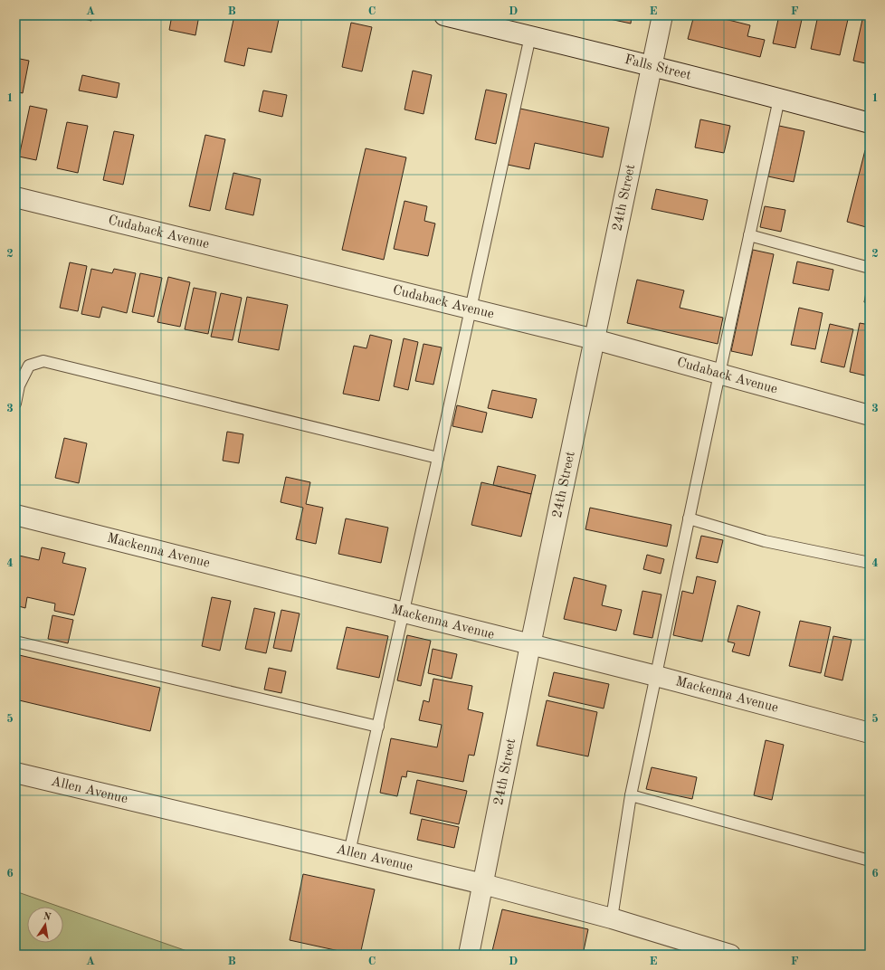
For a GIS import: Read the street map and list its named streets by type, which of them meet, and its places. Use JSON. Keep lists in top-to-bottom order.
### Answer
{
  "streets": {
    "street": [
      "Falls Street",
      "24th Street",
      "Cudaback Avenue",
      "Mackenna Avenue",
      "Allen Avenue"
    ]
  },
  "crossings": [
    ["Falls Street", "24th Street"],
    ["24th Street", "Cudaback Avenue"],
    ["24th Street", "Mackenna Avenue"],
    ["24th Street", "Allen Avenue"]
  ],
  "north": "top",
  "grid": {
    "columns": [
      "A",
      "B",
      "C",
      "D",
      "E",
      "F"
    ],
    "rows": [
      "1",
      "2",
      "3",
      "4",
      "5",
      "6"
    ]
  }
}
